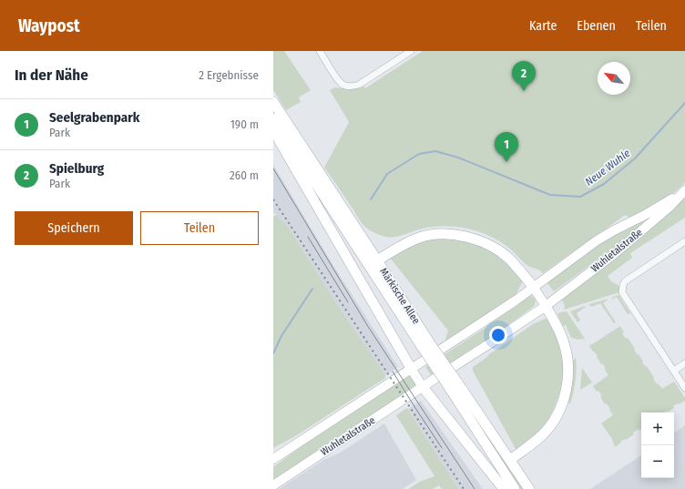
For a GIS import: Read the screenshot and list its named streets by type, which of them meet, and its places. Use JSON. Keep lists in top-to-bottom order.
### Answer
{
  "streets": {
    "main road": ["Wuhletalstraße", "Märkische Allee"]
  },
  "water": ["Neue Wuhle"],
  "north": "top left",
  "page": {
    "header": "Waypost",
    "nav": ["Karte", "Ebenen", "Teilen"],
    "heading": ["In der Nähe", "2 Ergebnisse"],
    "pins": ["2", "1"],
    "list": [
      {
        "mark": "1",
        "name": "Seelgrabenpark",
        "note": "Park",
        "value": "190 m"
      },
      {
        "mark": "2",
        "name": "Spielburg",
        "note": "Park",
        "value": "260 m"
      }
    ],
    "buttons": ["Speichern", "Teilen"],
    "map_buttons": ["+", "−"]
  }
}
